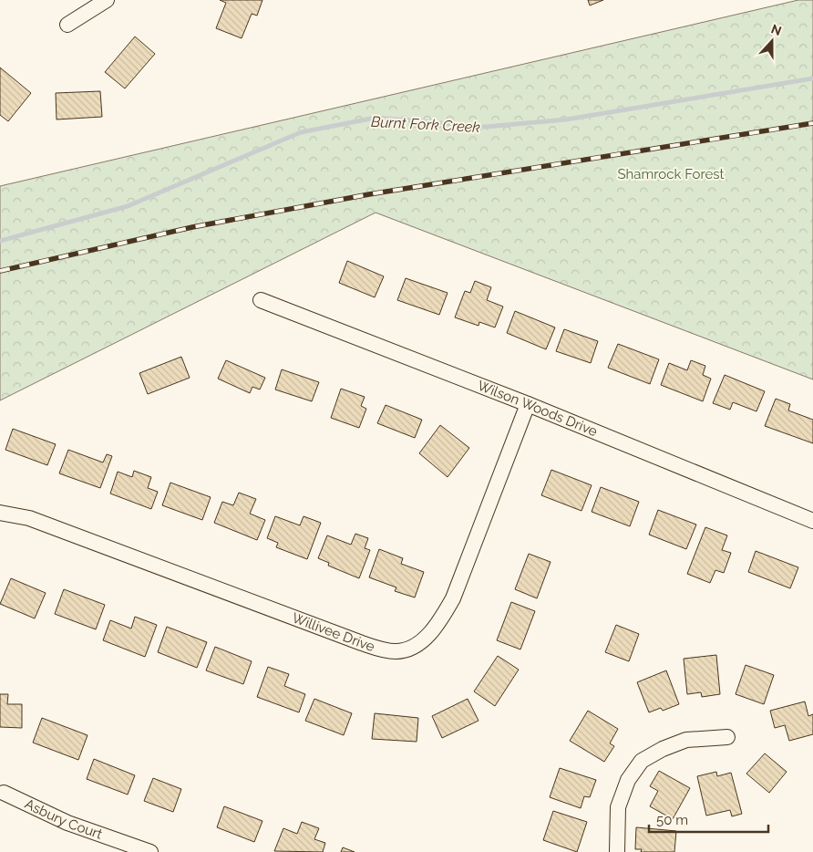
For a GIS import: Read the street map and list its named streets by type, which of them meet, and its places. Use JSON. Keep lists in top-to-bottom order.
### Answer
{
  "streets": {
    "street": ["Wilson Woods Drive", "Willivee Drive", "Asbury Court"]
  },
  "crossings": [
    ["Wilson Woods Drive", "Willivee Drive"]
  ],
  "water": ["Burnt Fork Creek"],
  "parks": ["Shamrock Forest"],
  "scale_bar": "50 m",
  "north": "top"
}
